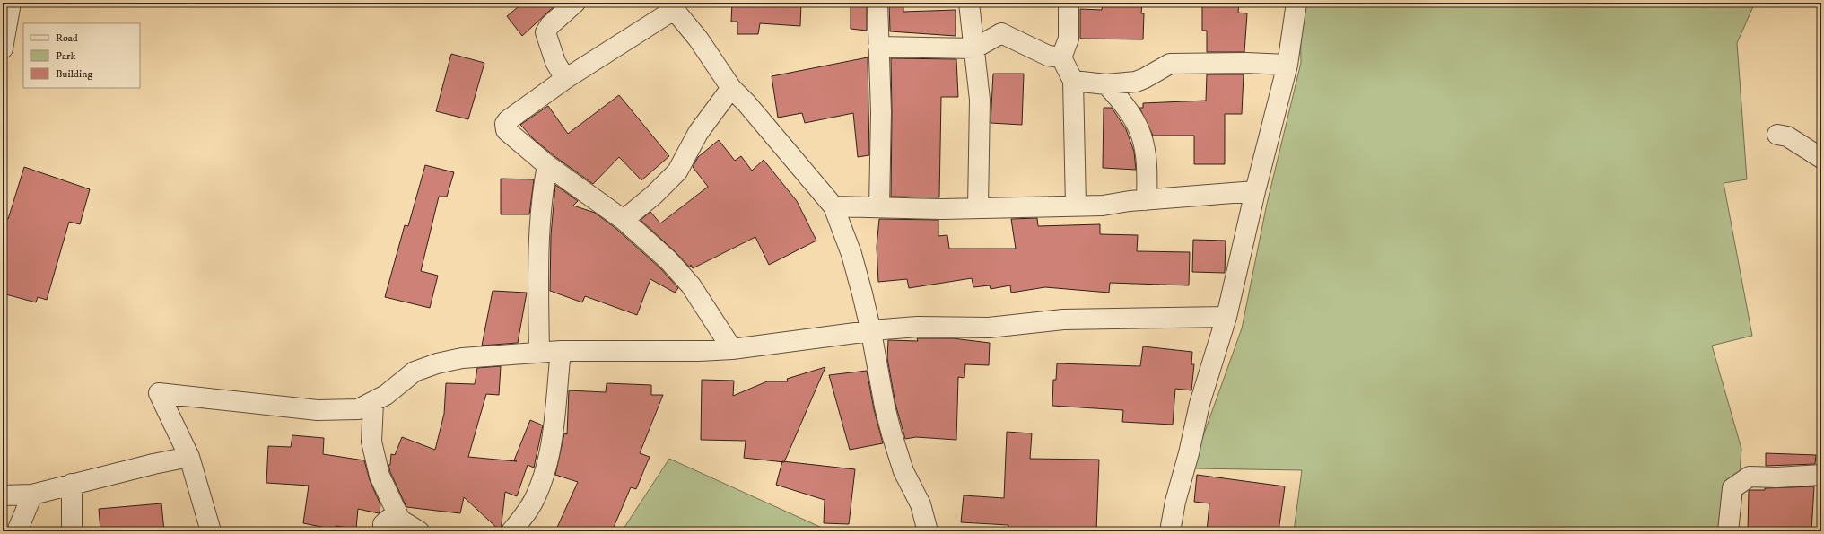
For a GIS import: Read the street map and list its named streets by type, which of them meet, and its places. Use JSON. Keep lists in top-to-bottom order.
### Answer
{
  "legend": ["Road", "Park", "Building"]
}
